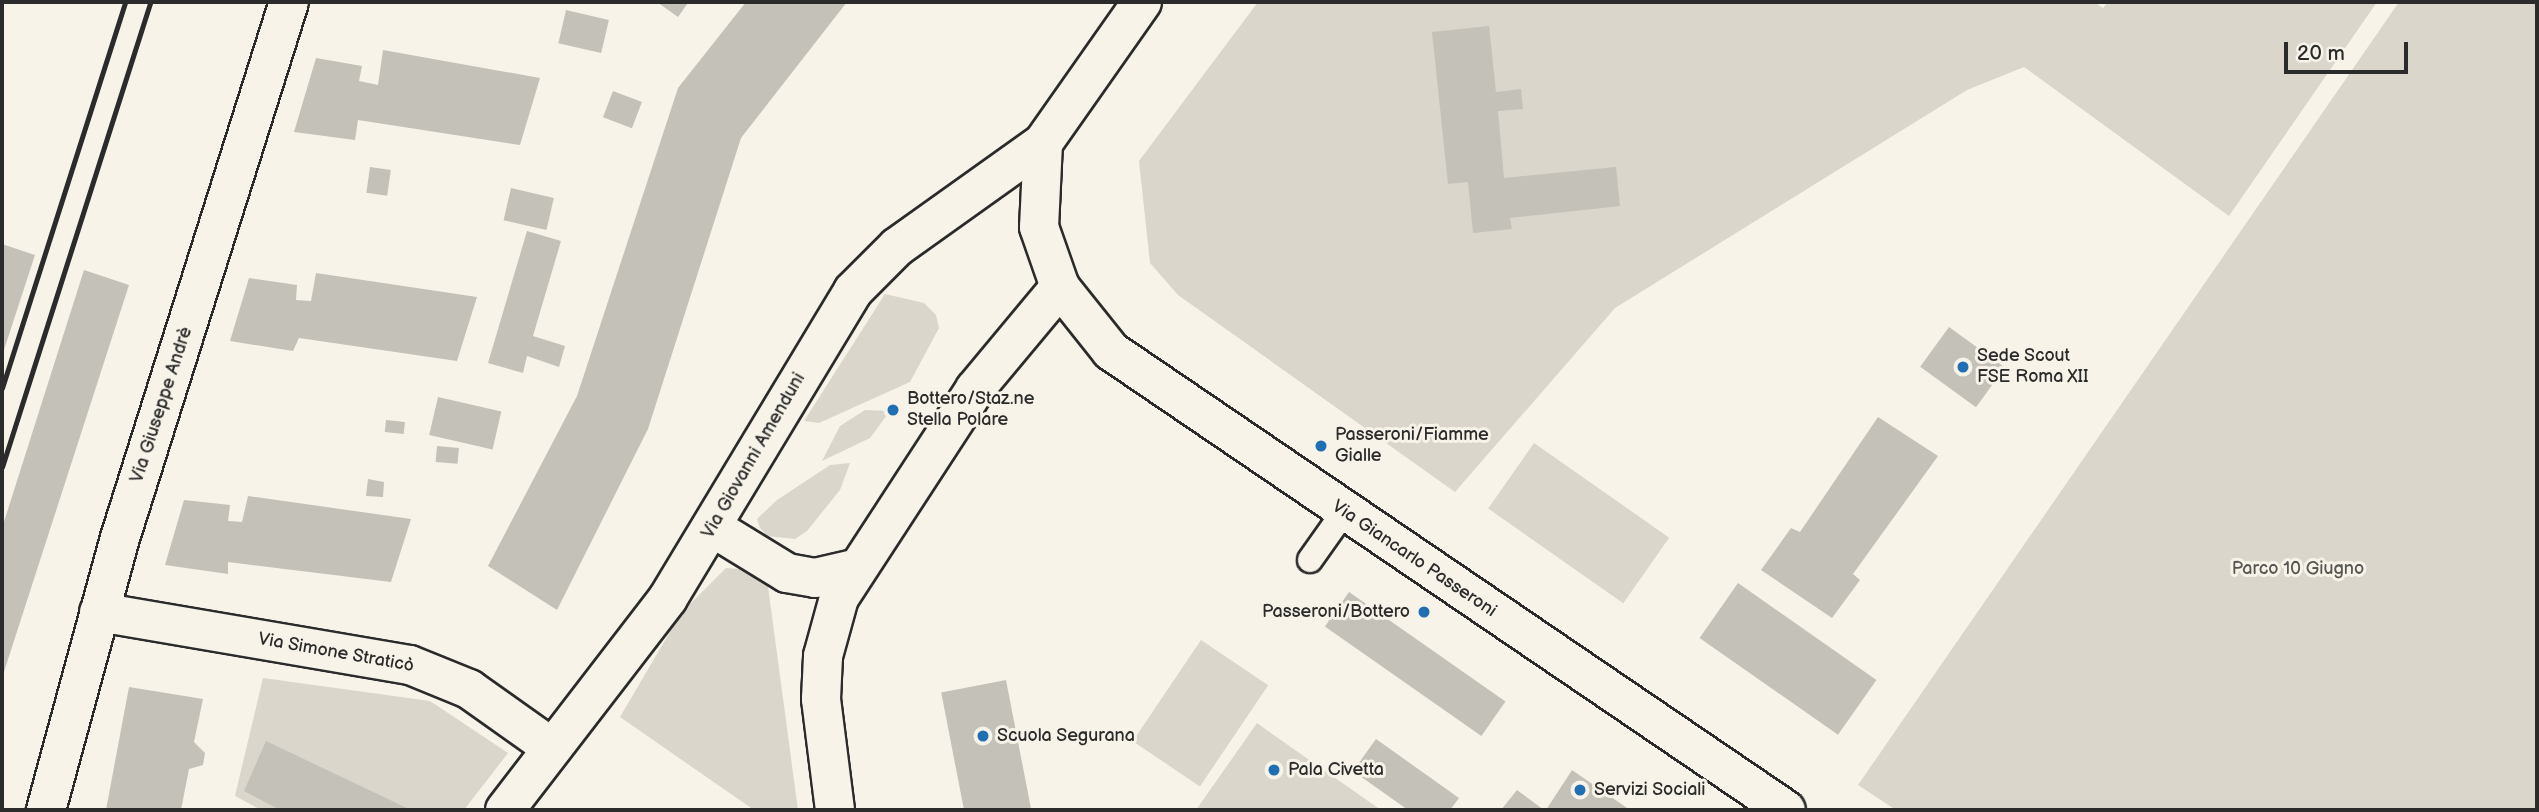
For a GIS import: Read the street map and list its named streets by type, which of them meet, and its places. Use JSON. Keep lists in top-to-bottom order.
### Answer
{
  "streets": {
    "street": [
      "Via Giuseppe Andrè",
      "Via Giovanni Amenduni",
      "Via Giancarlo Passeroni",
      "Via Simone Straticò"
    ]
  },
  "crossings": [
    ["Via Giuseppe Andrè", "Via Simone Straticò"],
    ["Via Giovanni Amenduni", "Via Giancarlo Passeroni"],
    ["Via Giovanni Amenduni", "Via Simone Straticò"]
  ],
  "parks": ["Parco 10 Giugno"],
  "places": [
    "Sede Scout FSE Roma XII",
    "Bottero/Staz.ne Stella Polare",
    "Passeroni/Fiamme Gialle",
    "Passeroni/Bottero",
    "Scuola Segurana",
    "Pala Civetta",
    "Servizi Sociali"
  ],
  "scale_bar": "20 m"
}
